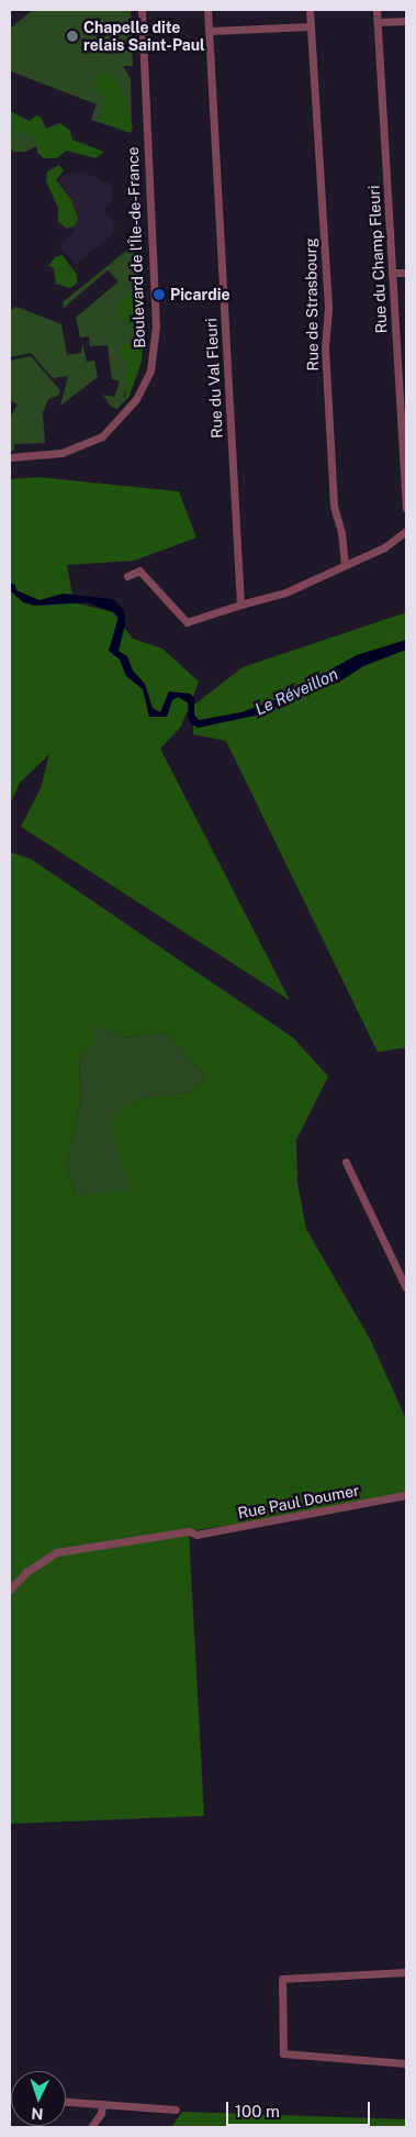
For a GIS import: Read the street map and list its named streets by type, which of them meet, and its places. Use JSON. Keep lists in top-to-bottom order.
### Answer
{
  "streets": {
    "street": [
      "Boulevard de l'Île-de-France",
      "Rue du Champ Fleuri",
      "Rue de Strasbourg",
      "Rue du Val Fleuri",
      "Rue Paul Doumer"
    ]
  },
  "water": ["Le Réveillon"],
  "places": ["Chapelle dite relais Saint-Paul", "Picardie"],
  "scale_bar": "100 m",
  "north": "bottom"
}
